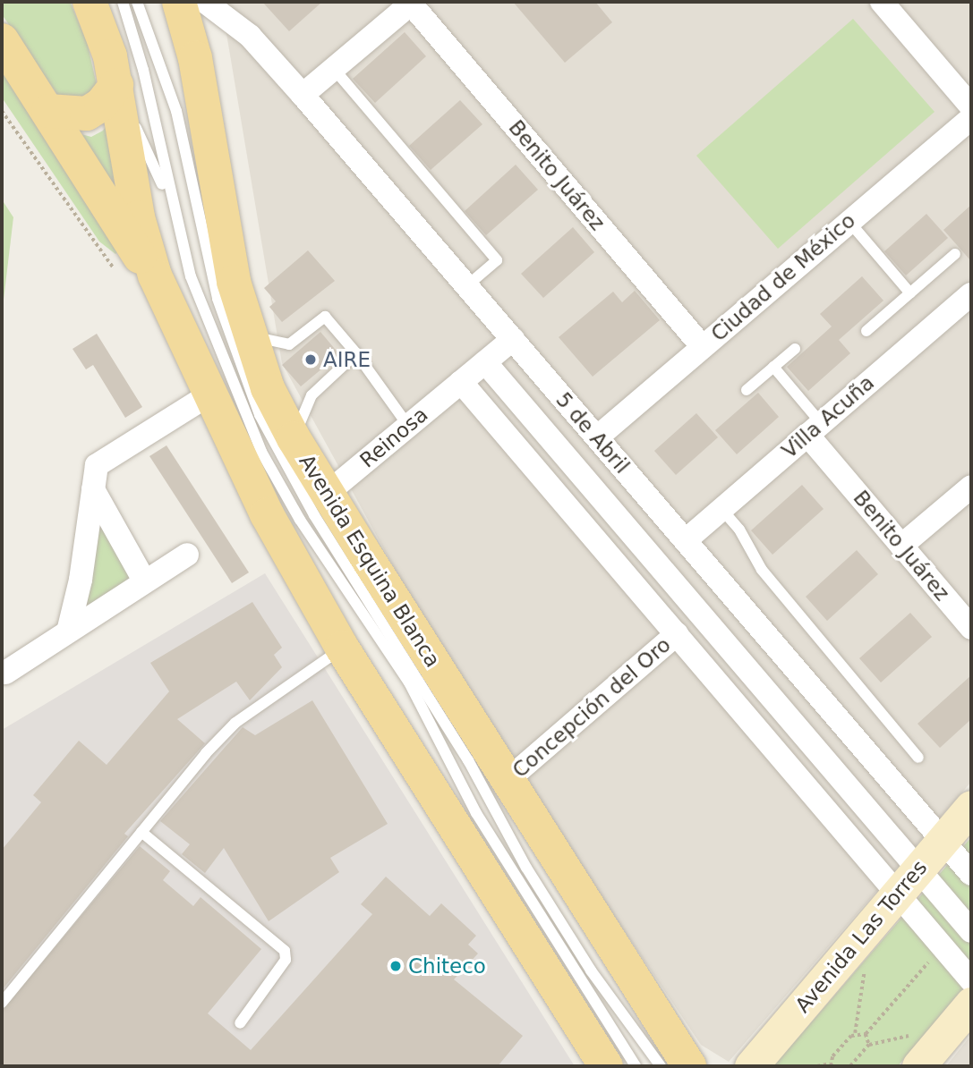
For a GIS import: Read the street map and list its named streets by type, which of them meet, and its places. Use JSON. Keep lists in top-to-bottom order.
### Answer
{
  "streets": {
    "main road": ["Avenida Esquina Blanca"],
    "street": [
      "Benito Juárez",
      "Ciudad de México",
      "Villa Acuña",
      "5 de Abril",
      "Reinosa",
      "Concepción del Oro",
      "Avenida Las Torres"
    ]
  },
  "crossings": [
    ["Benito Juárez", "Ciudad de México"],
    ["Benito Juárez", "Villa Acuña"],
    ["Ciudad de México", "5 de Abril"],
    ["Villa Acuña", "5 de Abril"],
    ["5 de Abril", "Reinosa"],
    ["5 de Abril", "Avenida Las Torres"],
    ["Reinosa", "Avenida Esquina Blanca"],
    ["Avenida Esquina Blanca", "Concepción del Oro"]
  ],
  "places": ["AIRE", "Chiteco"]
}
